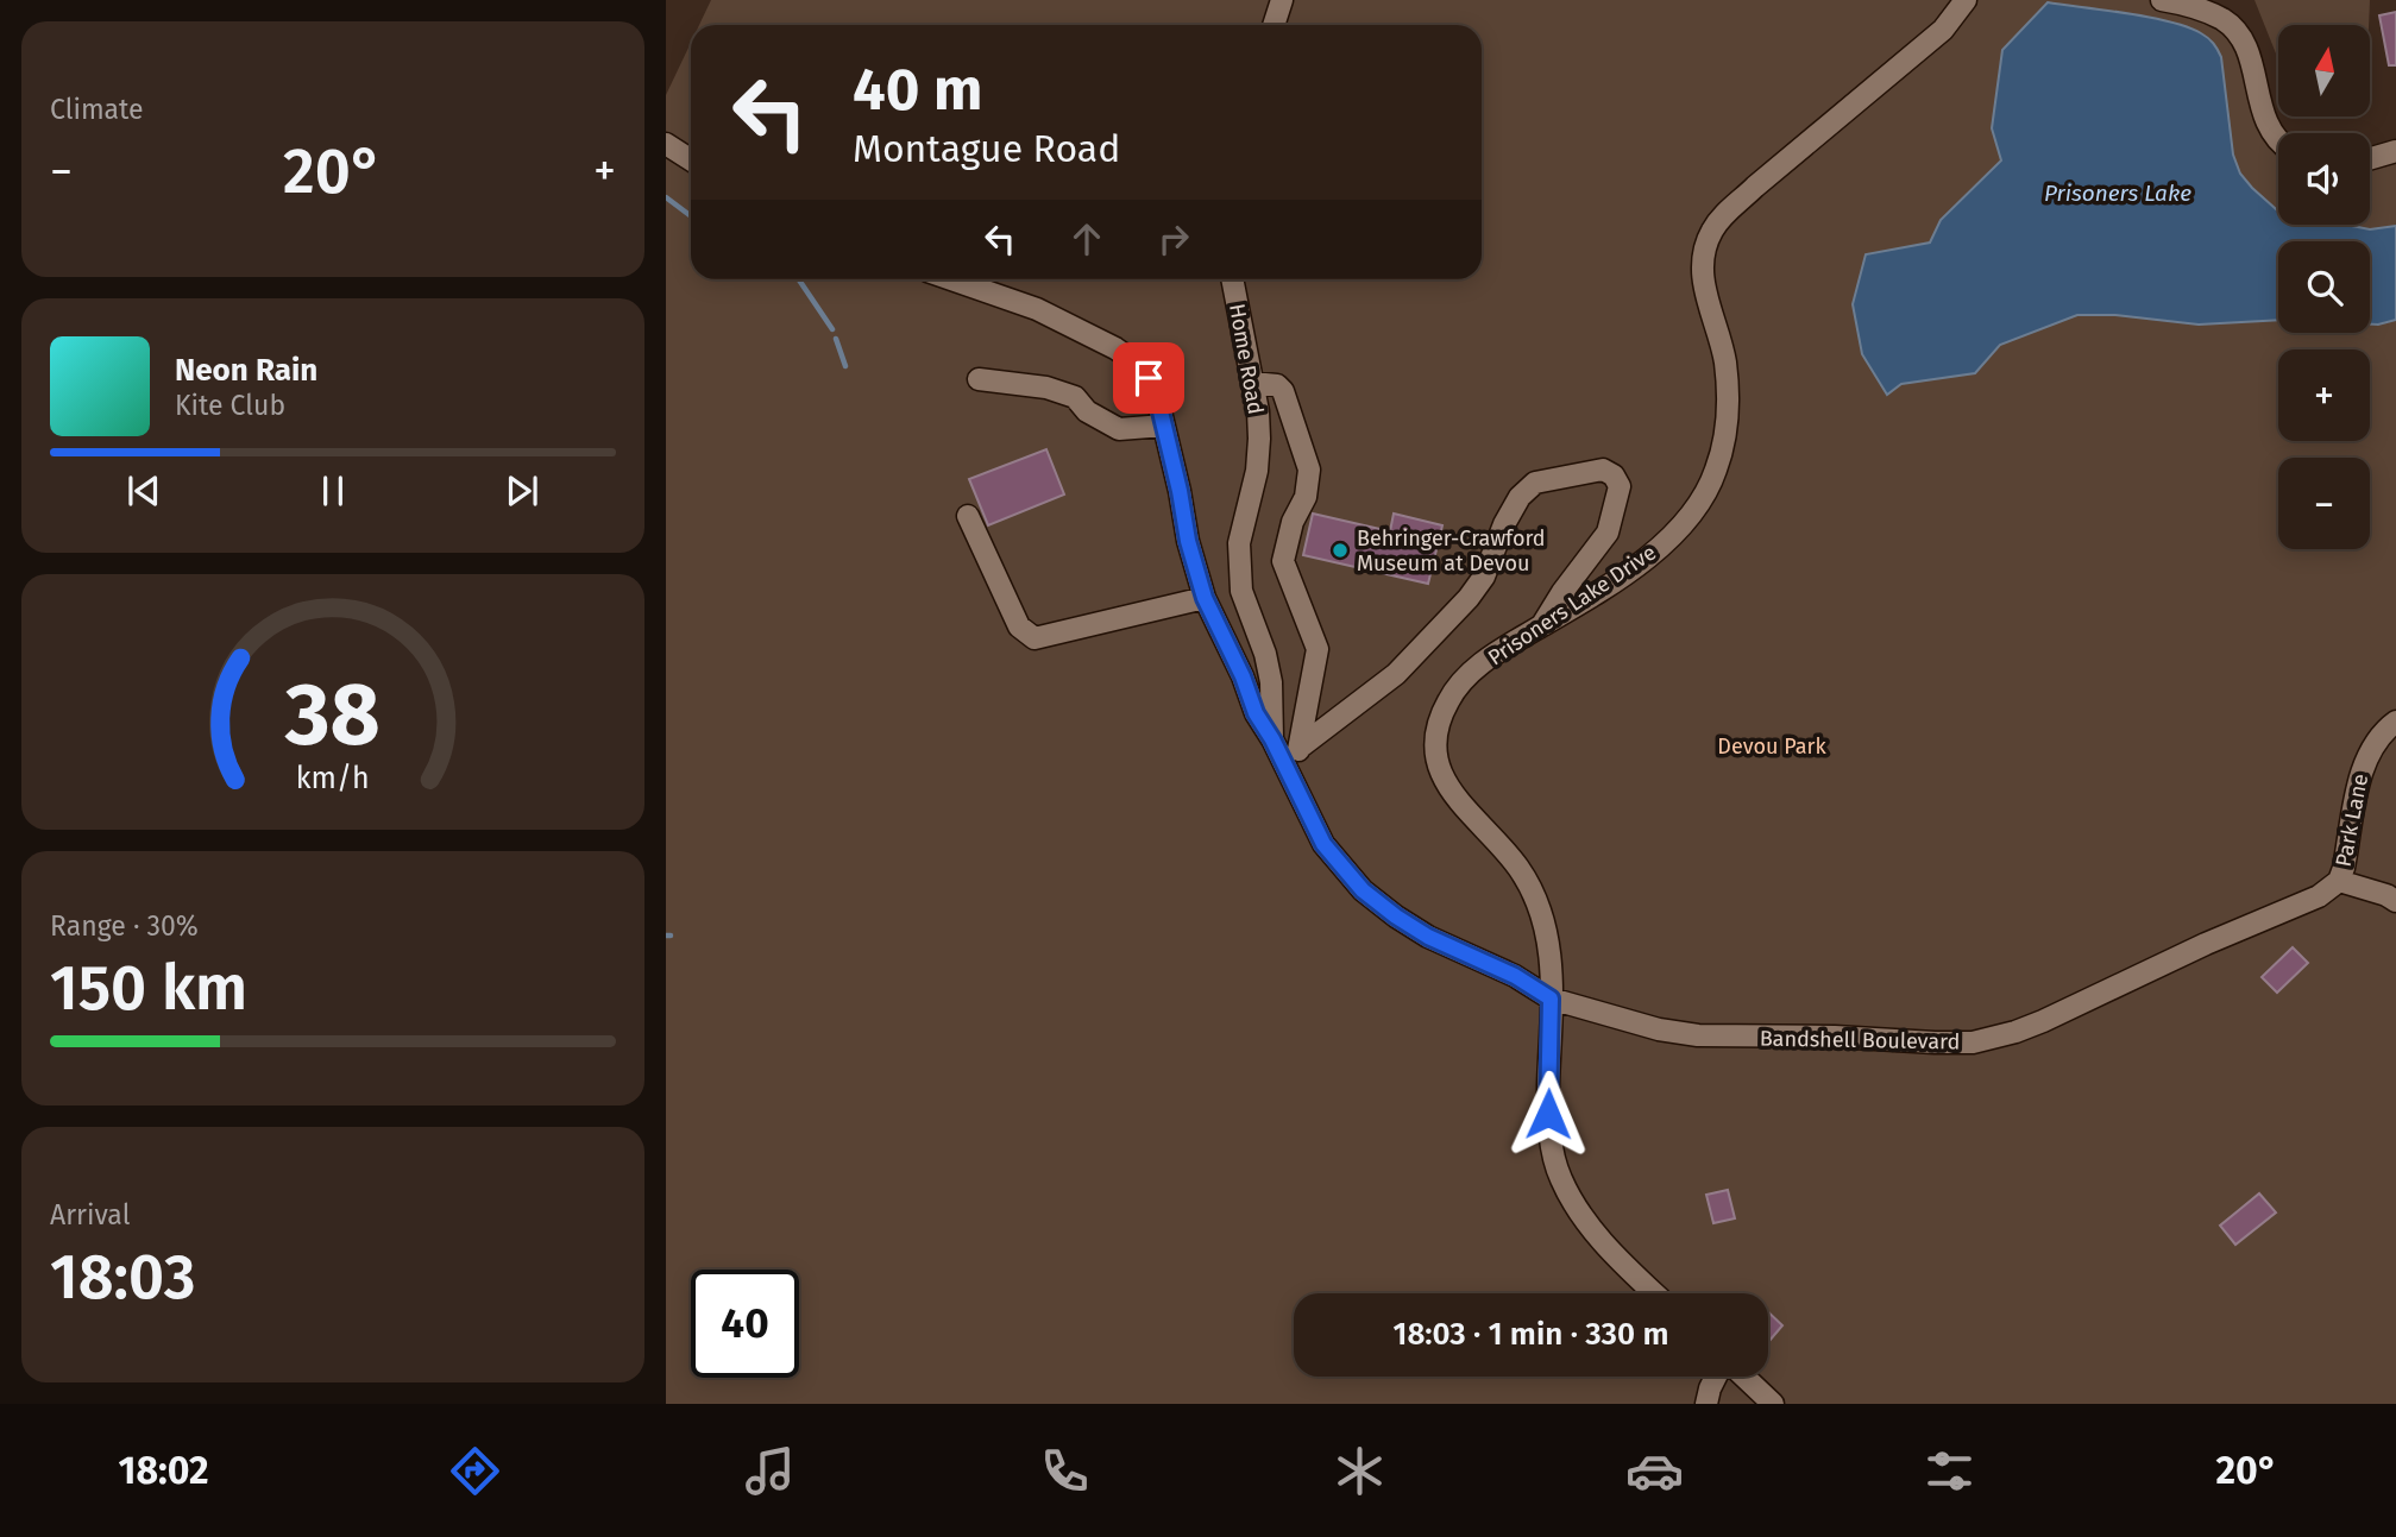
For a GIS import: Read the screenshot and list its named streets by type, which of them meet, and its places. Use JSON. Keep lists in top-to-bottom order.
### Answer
{
  "streets": {
    "street": [
      "Home Road",
      "Prisoners Lake Drive",
      "Park Lane",
      "Bandshell Boulevard"
    ]
  },
  "crossings": [
    ["Home Road", "Bandshell Boulevard"],
    ["Prisoners Lake Drive", "Bandshell Boulevard"],
    ["Park Lane", "Bandshell Boulevard"]
  ],
  "water": ["Prisoners Lake"],
  "parks": ["Devou Park"],
  "places": ["Behringer-Crawford Museum at Devou"],
  "north": "top",
  "page": {
    "tile": [
      "Climate",
      ["Range · 30%", "150 km"],
      ["Arrival", "18:03"]
    ],
    "map_buttons": ["+", "−"],
    "turn": ["40 m", "Montague Road"],
    "heat": ["−", "20°", "+"],
    "song": ["Neon Rain", "Kite Club"],
    "limit": "40",
    "trip": "18:03 · 1 min · 330 m",
    "tabs": ["18:02", "20°"],
    "gauge": ["38", "km/h"]
  }
}
